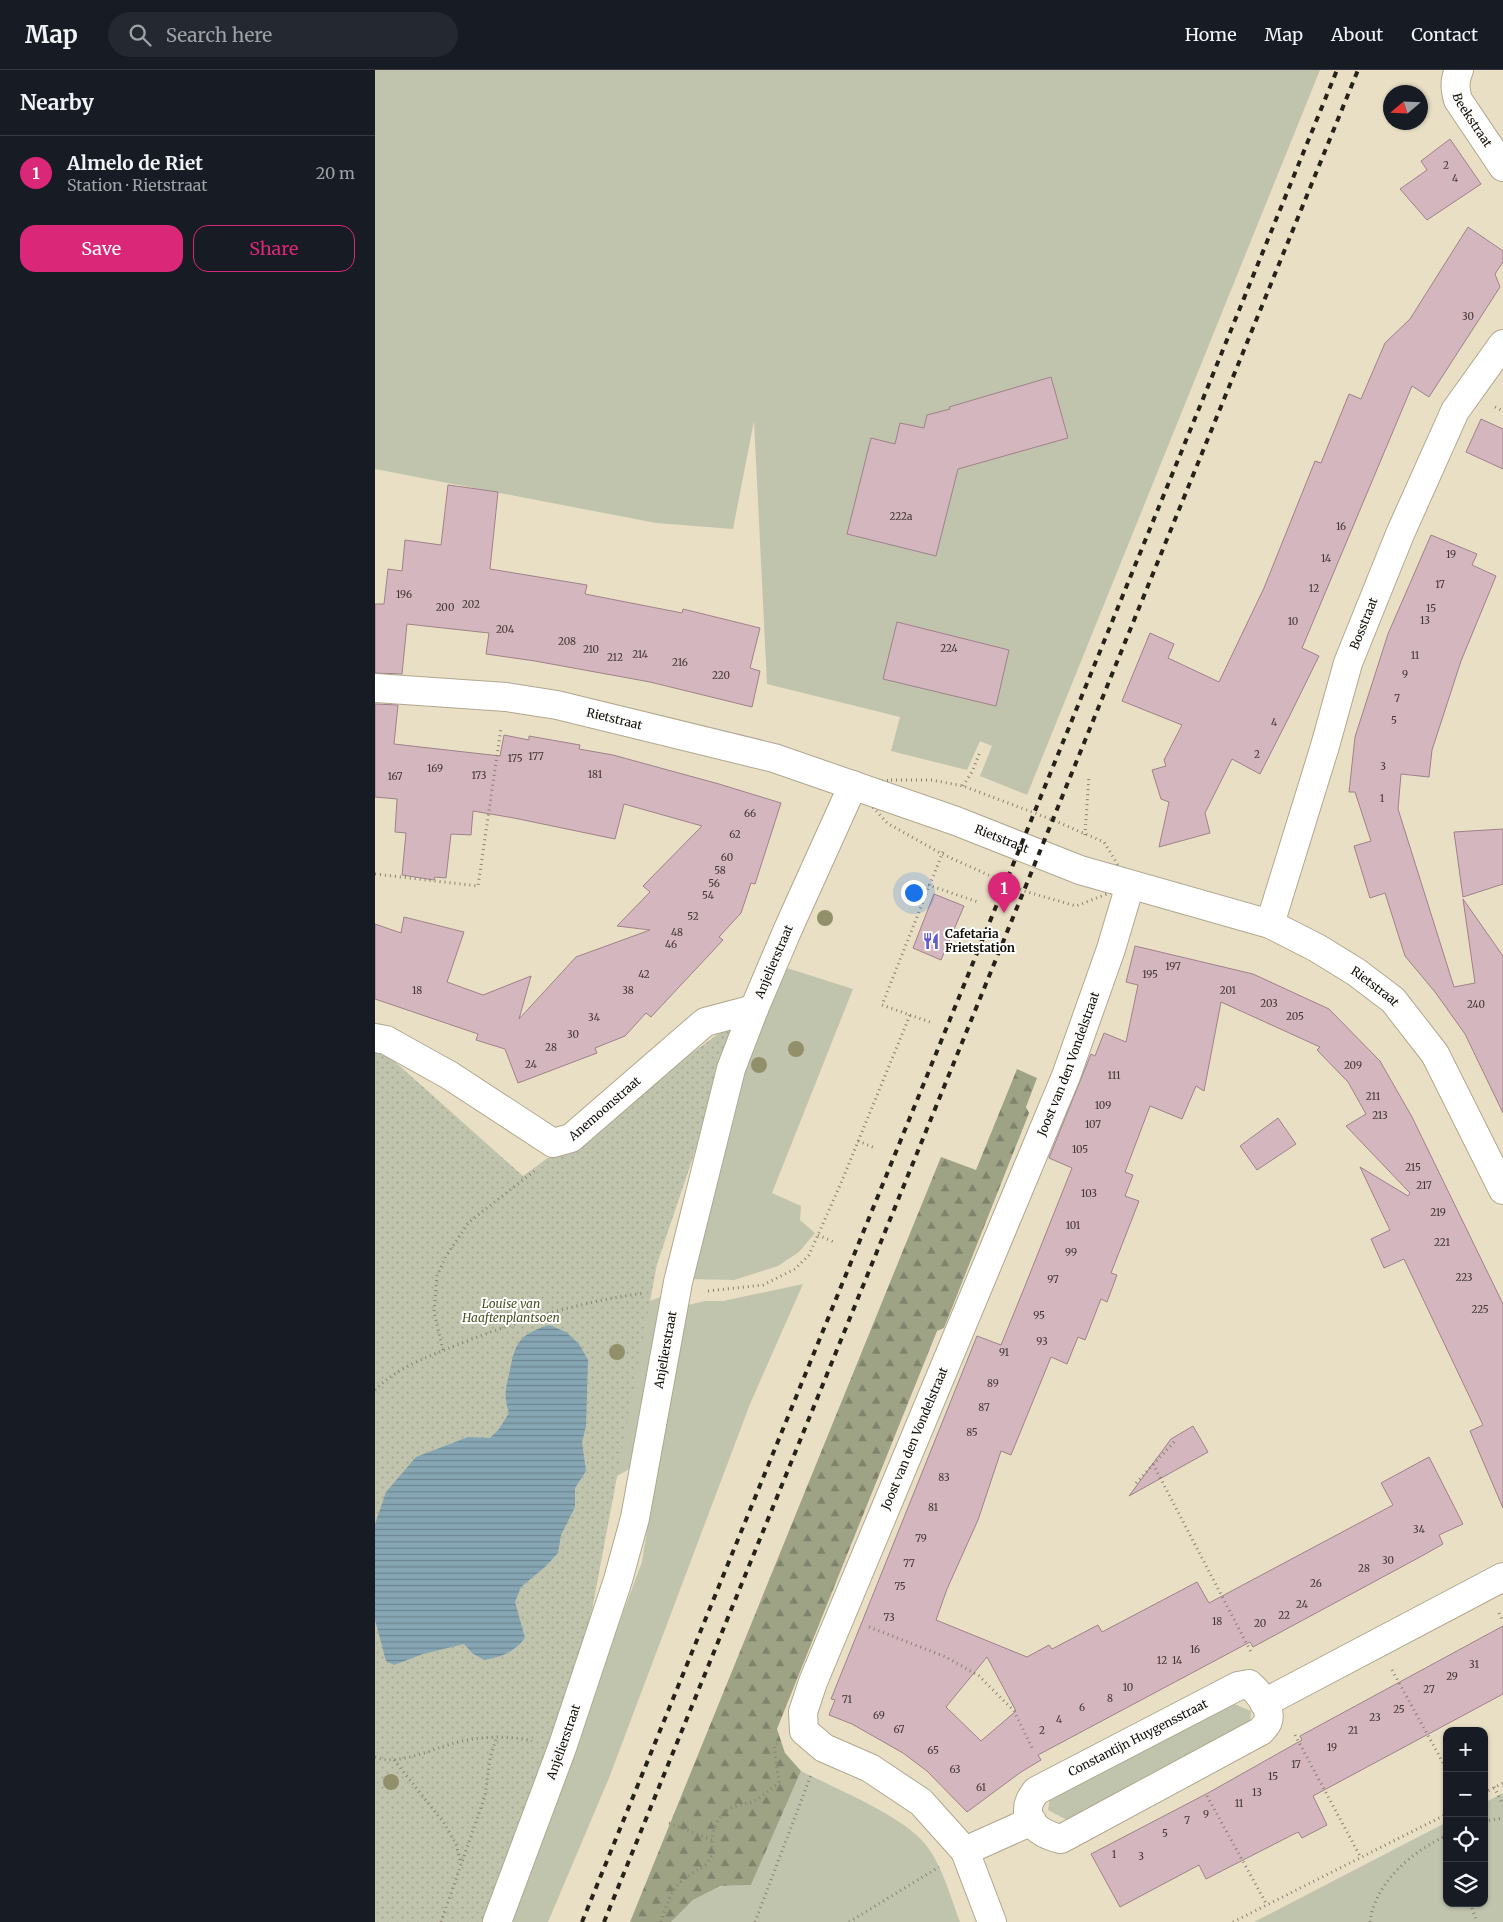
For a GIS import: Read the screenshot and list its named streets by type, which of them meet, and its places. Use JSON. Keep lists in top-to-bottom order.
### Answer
{
  "streets": {
    "street": [
      "Beekstraat",
      "Bosstraat",
      "Rietstraat",
      "Anjelierstraat",
      "Joost van den Vondelstraat",
      "Anemoonstraat",
      "Constantijn Huygensstraat"
    ]
  },
  "crossings": [
    ["Bosstraat", "Rietstraat"],
    ["Rietstraat", "Anjelierstraat"],
    ["Rietstraat", "Joost van den Vondelstraat"],
    ["Anjelierstraat", "Anemoonstraat"]
  ],
  "parks": ["Louise van Haaftenplantsoen"],
  "places": {
    "restaurant": ["Cafetaria Frietstation"]
  },
  "house_numbers": [
    "2",
    "4",
    "30",
    "222a",
    "16",
    "19",
    "14",
    "17",
    "12",
    "196",
    "202",
    "200",
    "15",
    "13",
    "10",
    "204",
    "208",
    "224",
    "210",
    "214",
    "11",
    "212",
    "216",
    "9",
    "220",
    "7",
    "5",
    "4",
    "2",
    "177",
    "175",
    "3",
    "169",
    "181",
    "173",
    "167",
    "1",
    "66",
    "62",
    "60",
    "58",
    "56",
    "54",
    "52",
    "48",
    "46",
    "197",
    "42",
    "195",
    "18",
    "38",
    "201",
    "203",
    "240",
    "205",
    "34",
    "30",
    "28",
    "24",
    "209",
    "111",
    "211",
    "109",
    "213",
    "107",
    "105",
    "215",
    "217",
    "103",
    "219",
    "101",
    "221",
    "99",
    "223",
    "97",
    "225",
    "95",
    "93",
    "91",
    "89",
    "87",
    "85",
    "83",
    "81",
    "34",
    "79",
    "30",
    "77",
    "28",
    "26",
    "75",
    "24",
    "22",
    "73",
    "18",
    "20",
    "16",
    "12",
    "14",
    "31",
    "29",
    "10",
    "27",
    "8",
    "71",
    "6",
    "25",
    "69",
    "23",
    "4",
    "67",
    "2",
    "21",
    "19",
    "65",
    "17",
    "63",
    "15",
    "61",
    "13",
    "11",
    "9",
    "7",
    "5",
    "1",
    "3"
  ],
  "north": "left",
  "page": {
    "header": "Map",
    "search": "Search here",
    "nav": [
      "Home",
      "Map",
      "About",
      "Contact"
    ],
    "heading": "Nearby",
    "list": [
      {
        "mark": "1",
        "name": "Almelo de Riet",
        "note": "Station · Rietstraat",
        "value": "20 m"
      }
    ],
    "buttons": ["Save", "Share"],
    "pins": "1",
    "map_buttons": ["+", "−"]
  }
}
